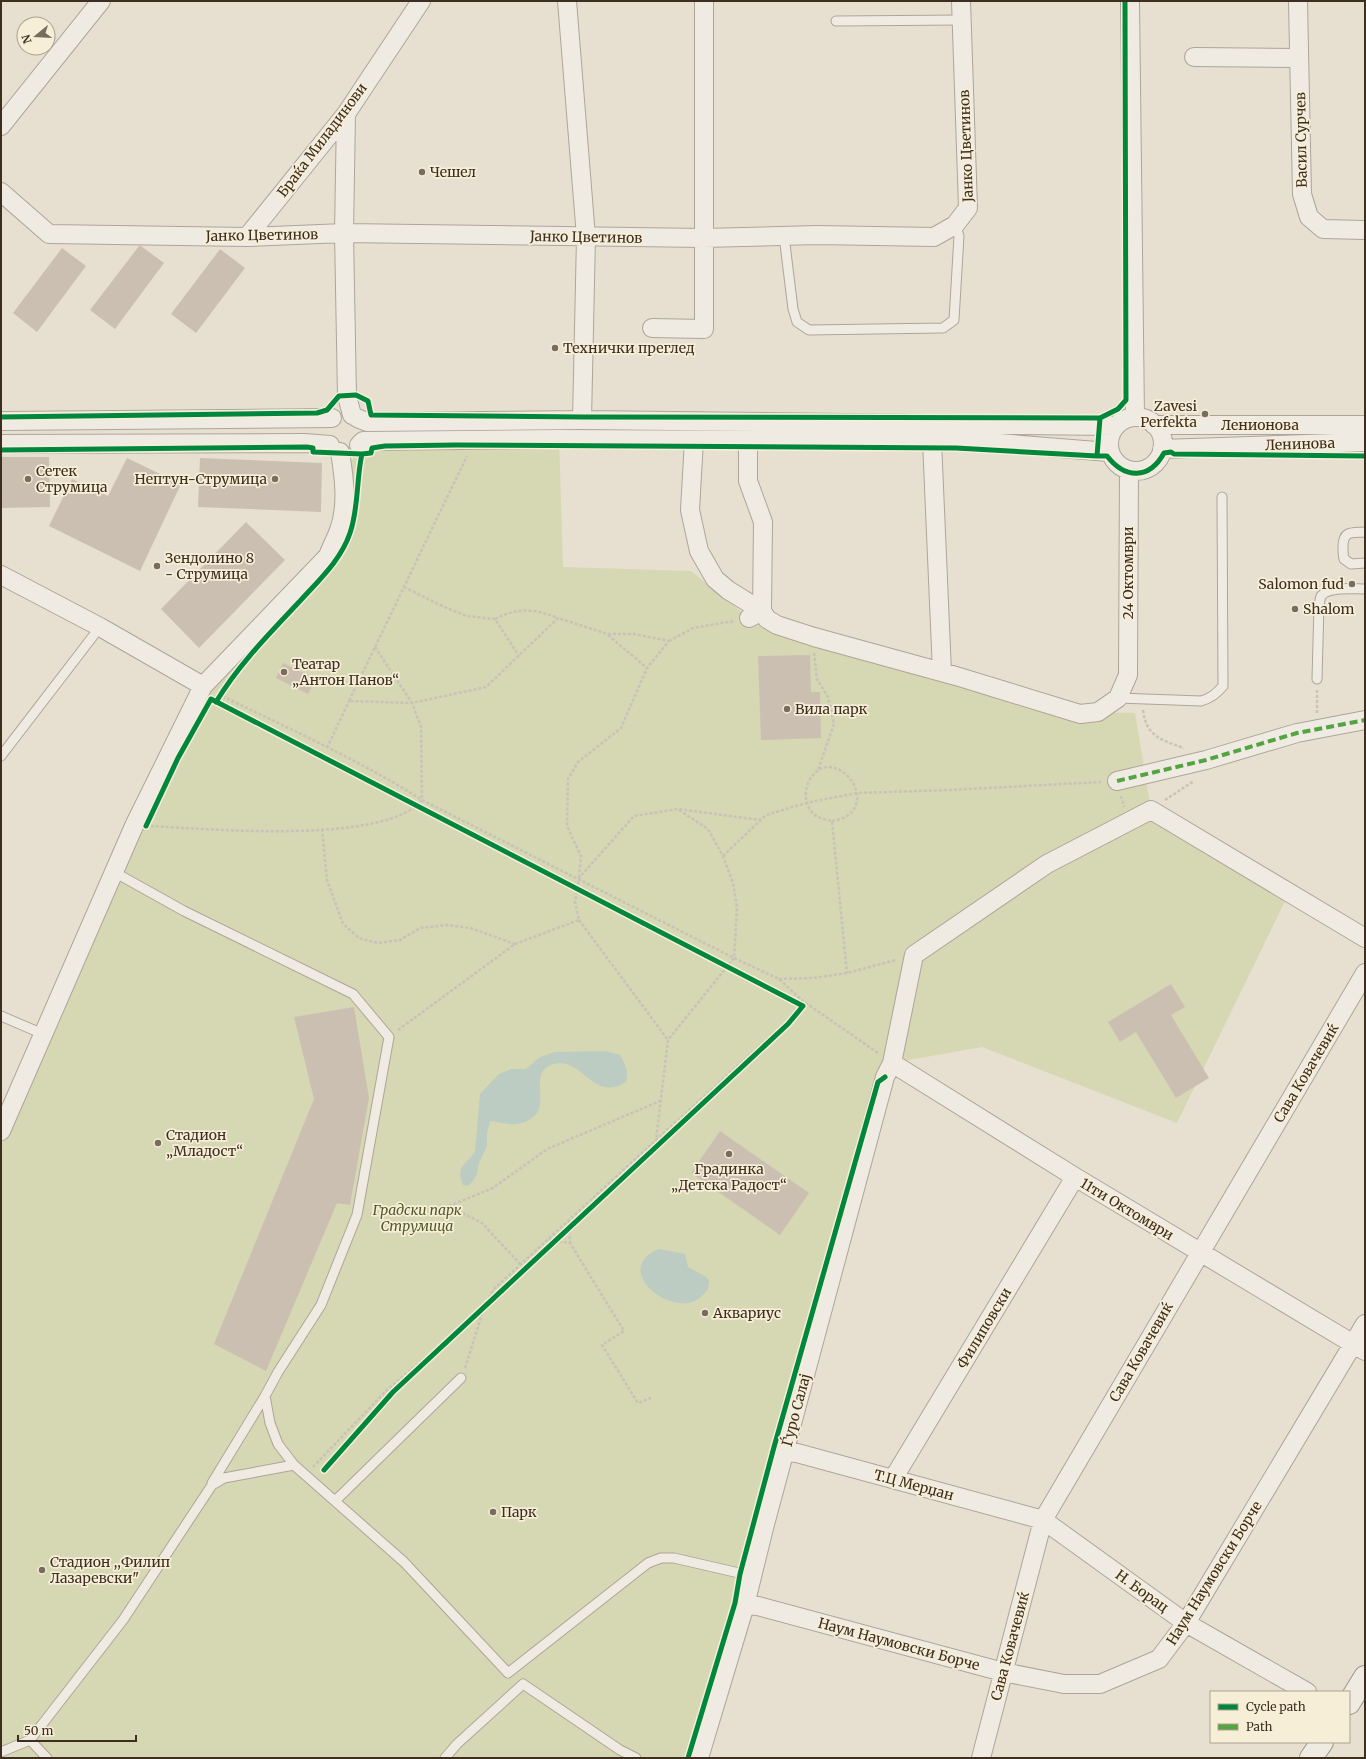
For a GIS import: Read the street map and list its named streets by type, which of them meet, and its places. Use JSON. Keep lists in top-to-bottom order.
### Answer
{
  "streets": {
    "street": [
      "Браќа Миладинови",
      "Васил Сурчев",
      "Јанко Цветинов",
      "Ленионова",
      "Ленинова",
      "24 Октомври",
      "Сава Ковачевиќ",
      "11ти Октомври",
      "Филиповски",
      "Ѓуро Салај",
      "Т.Ц Мерџан",
      "Наум Наумовски Борче",
      "Н. Борац"
    ]
  },
  "crossings": [
    ["Браќа Миладинови", "Јанко Цветинов"],
    ["Ленионова", "Ленинова"],
    ["Ленионова", "24 Октомври"],
    ["Ленинова", "24 Октомври"],
    ["Сава Ковачевиќ", "11ти Октомври"],
    ["Сава Ковачевиќ", "Т.Ц Мерџан"],
    ["Сава Ковачевиќ", "Наум Наумовски Борче"],
    ["Сава Ковачевиќ", "Н. Борац"],
    ["11ти Октомври", "Филиповски"],
    ["11ти Октомври", "Ѓуро Салај"],
    ["11ти Октомври", "Наум Наумовски Борче"],
    ["Филиповски", "Т.Ц Мерџан"],
    ["Ѓуро Салај", "Т.Ц Мерџан"],
    ["Ѓуро Салај", "Наум Наумовски Борче"],
    ["Т.Ц Мерџан", "Н. Борац"],
    ["Наум Наумовски Борче", "Н. Борац"]
  ],
  "parks": ["Градски парк Струмица"],
  "places": [
    "Чешел",
    "Технички преглед",
    "Zavesi Perfekta",
    "Сетек Струмица",
    "Нептун-Струмица",
    "Зендолино 8 - Струмица",
    "Salomon fud",
    "Shalom",
    "Театар „Антон Панов“",
    "Вила парк",
    "Стадион „Младост“",
    "Градинка „Детска Радост“",
    "Аквариус",
    "Парк",
    "Стадион ,,Филип Лазаревски\""
  ],
  "legend": ["Cycle path", "Path"],
  "scale_bar": "50 m",
  "north": "left"
}
